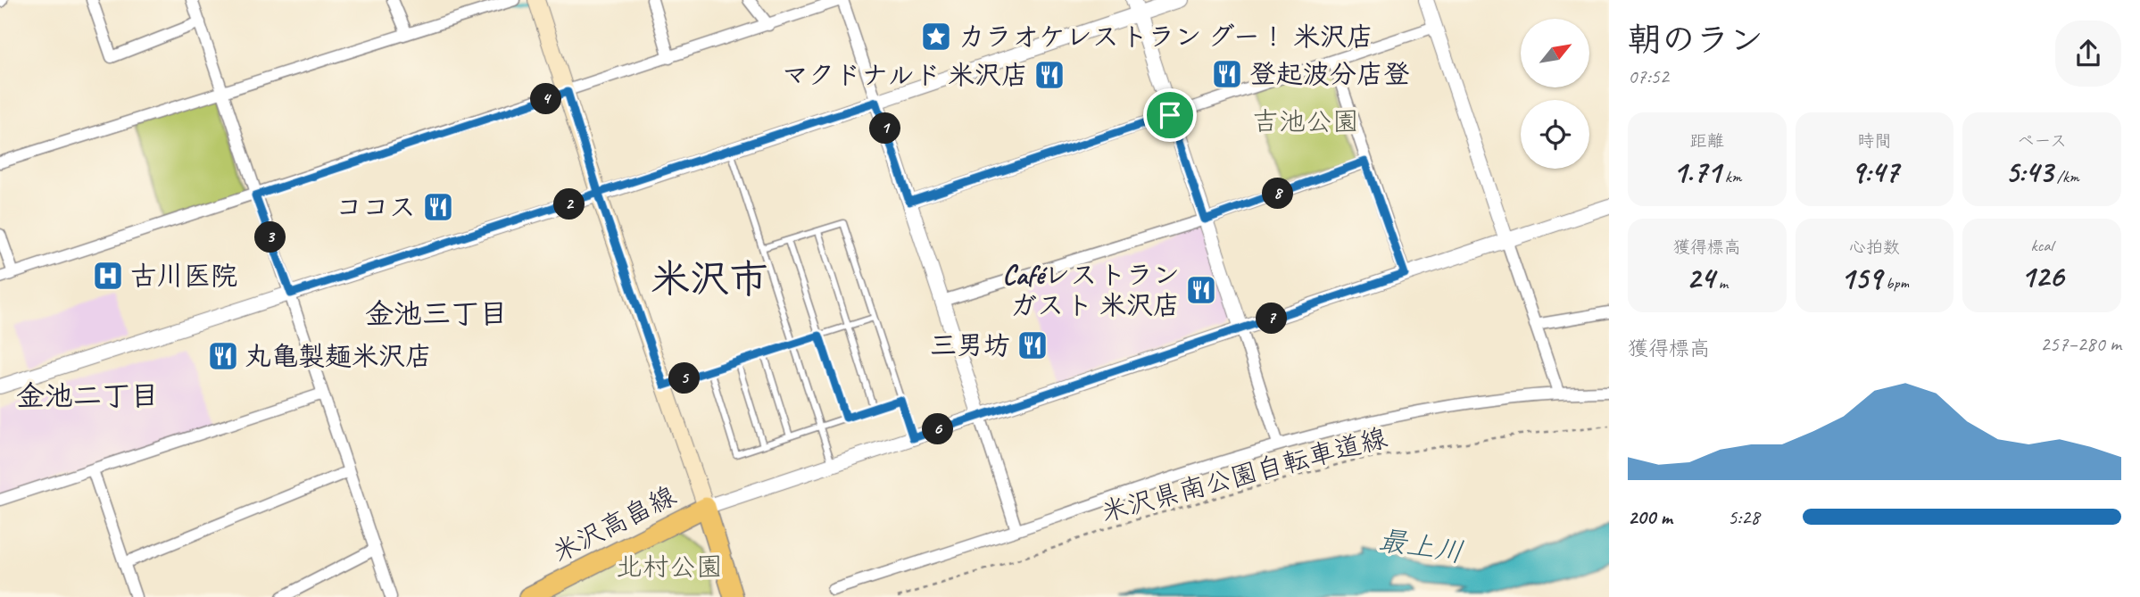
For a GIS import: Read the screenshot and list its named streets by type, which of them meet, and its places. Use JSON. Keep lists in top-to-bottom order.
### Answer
{
  "streets": {
    "main road": ["米沢高畠線"],
    "path": ["米沢県南公園自転車道線"]
  },
  "districts": ["米沢市", "金池三丁目", "金池二丁目"],
  "water": ["最上川"],
  "parks": ["吉池公園", "北村公園"],
  "places": {
    "place": ["カラオケレストラン グー！ 米沢店"],
    "restaurant": [
      "登起波分店登",
      "マクドナルド 米沢店",
      "ココス",
      "Caféレストラン ガスト 米沢店",
      "三男坊",
      "丸亀製麺米沢店"
    ],
    "hospital": ["古川医院"]
  },
  "north": "top right",
  "page": {
    "heading": ["朝のラン", "07:52"],
    "pins": [
      "4",
      "1",
      "8",
      "2",
      "3",
      "7",
      "5",
      "6"
    ],
    "stats": [
      ["距離", "1.71 km"],
      ["時間", "9:47"],
      ["ペース", "5:43 /km"],
      ["獲得標高", "24 m"],
      ["心拍数", "159 bpm"],
      ["kcal", "126"]
    ],
    "chart": ["獲得標高", "257–280 m"],
    "list": [
      {
        "name": "200 m",
        "note": "5:28"
      }
    ]
  }
}
